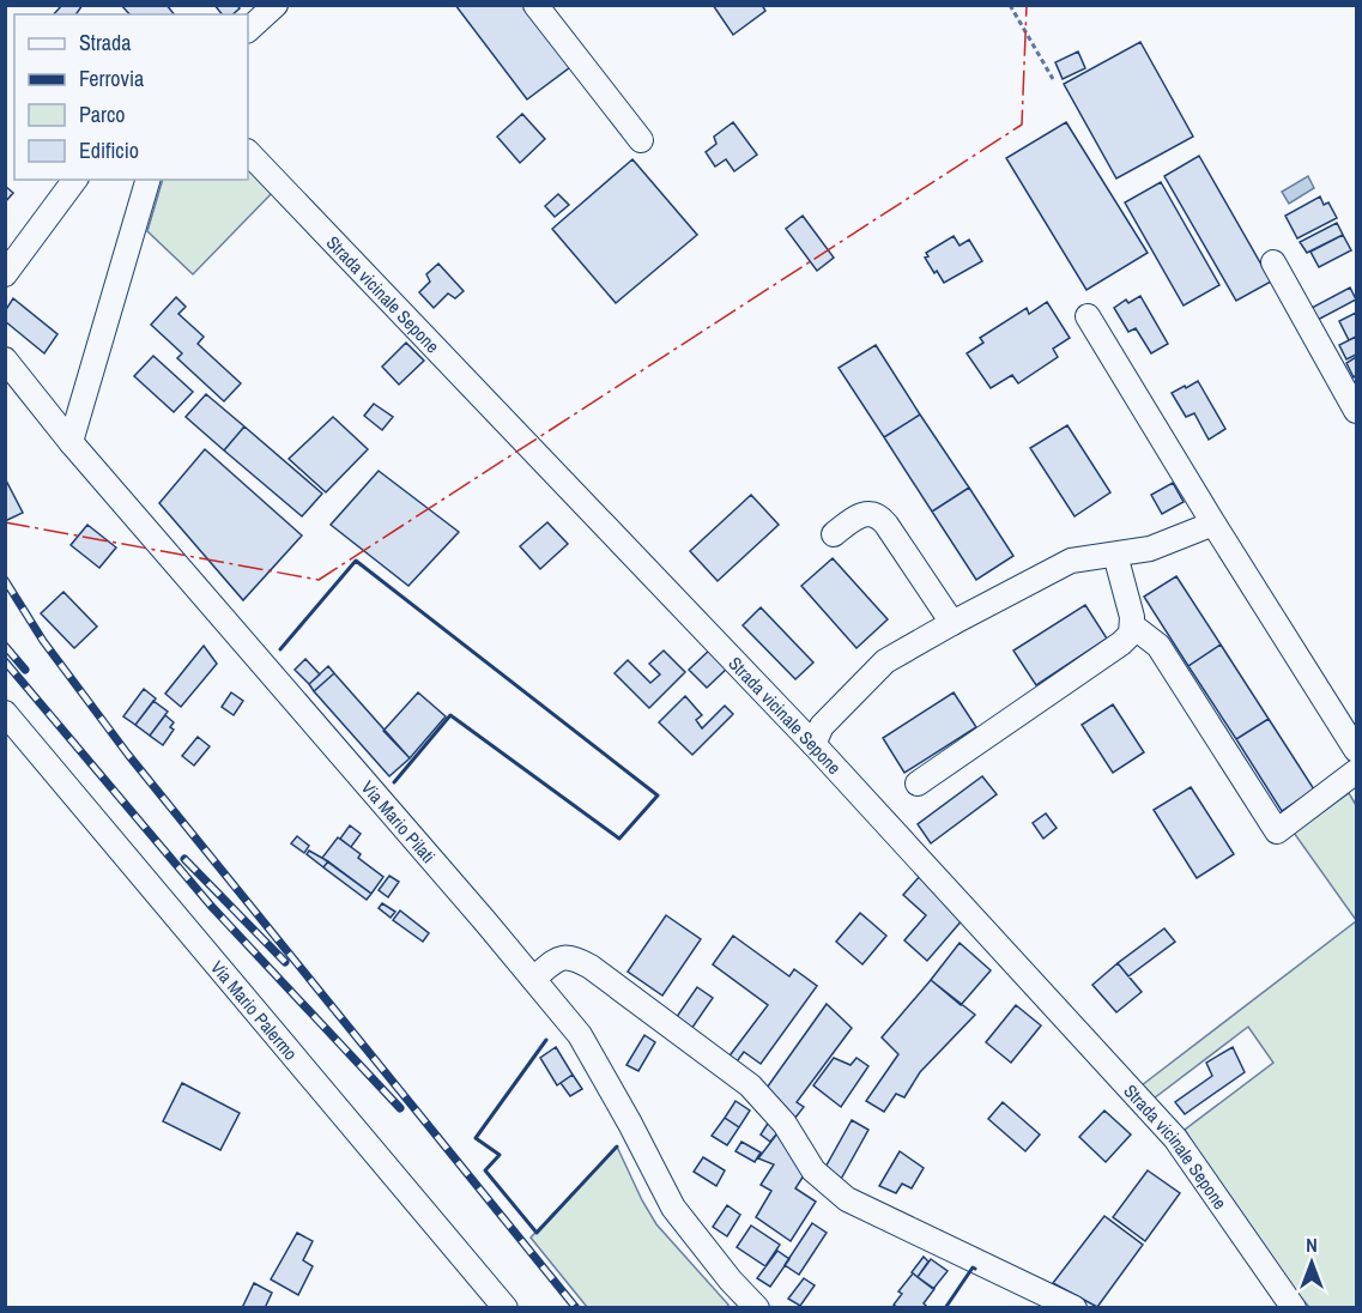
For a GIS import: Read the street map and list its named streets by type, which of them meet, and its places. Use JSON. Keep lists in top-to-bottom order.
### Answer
{
  "streets": {
    "street": ["Strada vicinale Sepone", "Via Mario Pilati", "Via Mario Palermo"]
  },
  "legend": [
    "Strada",
    "Ferrovia",
    "Parco",
    "Edificio"
  ],
  "north": "top"
}
